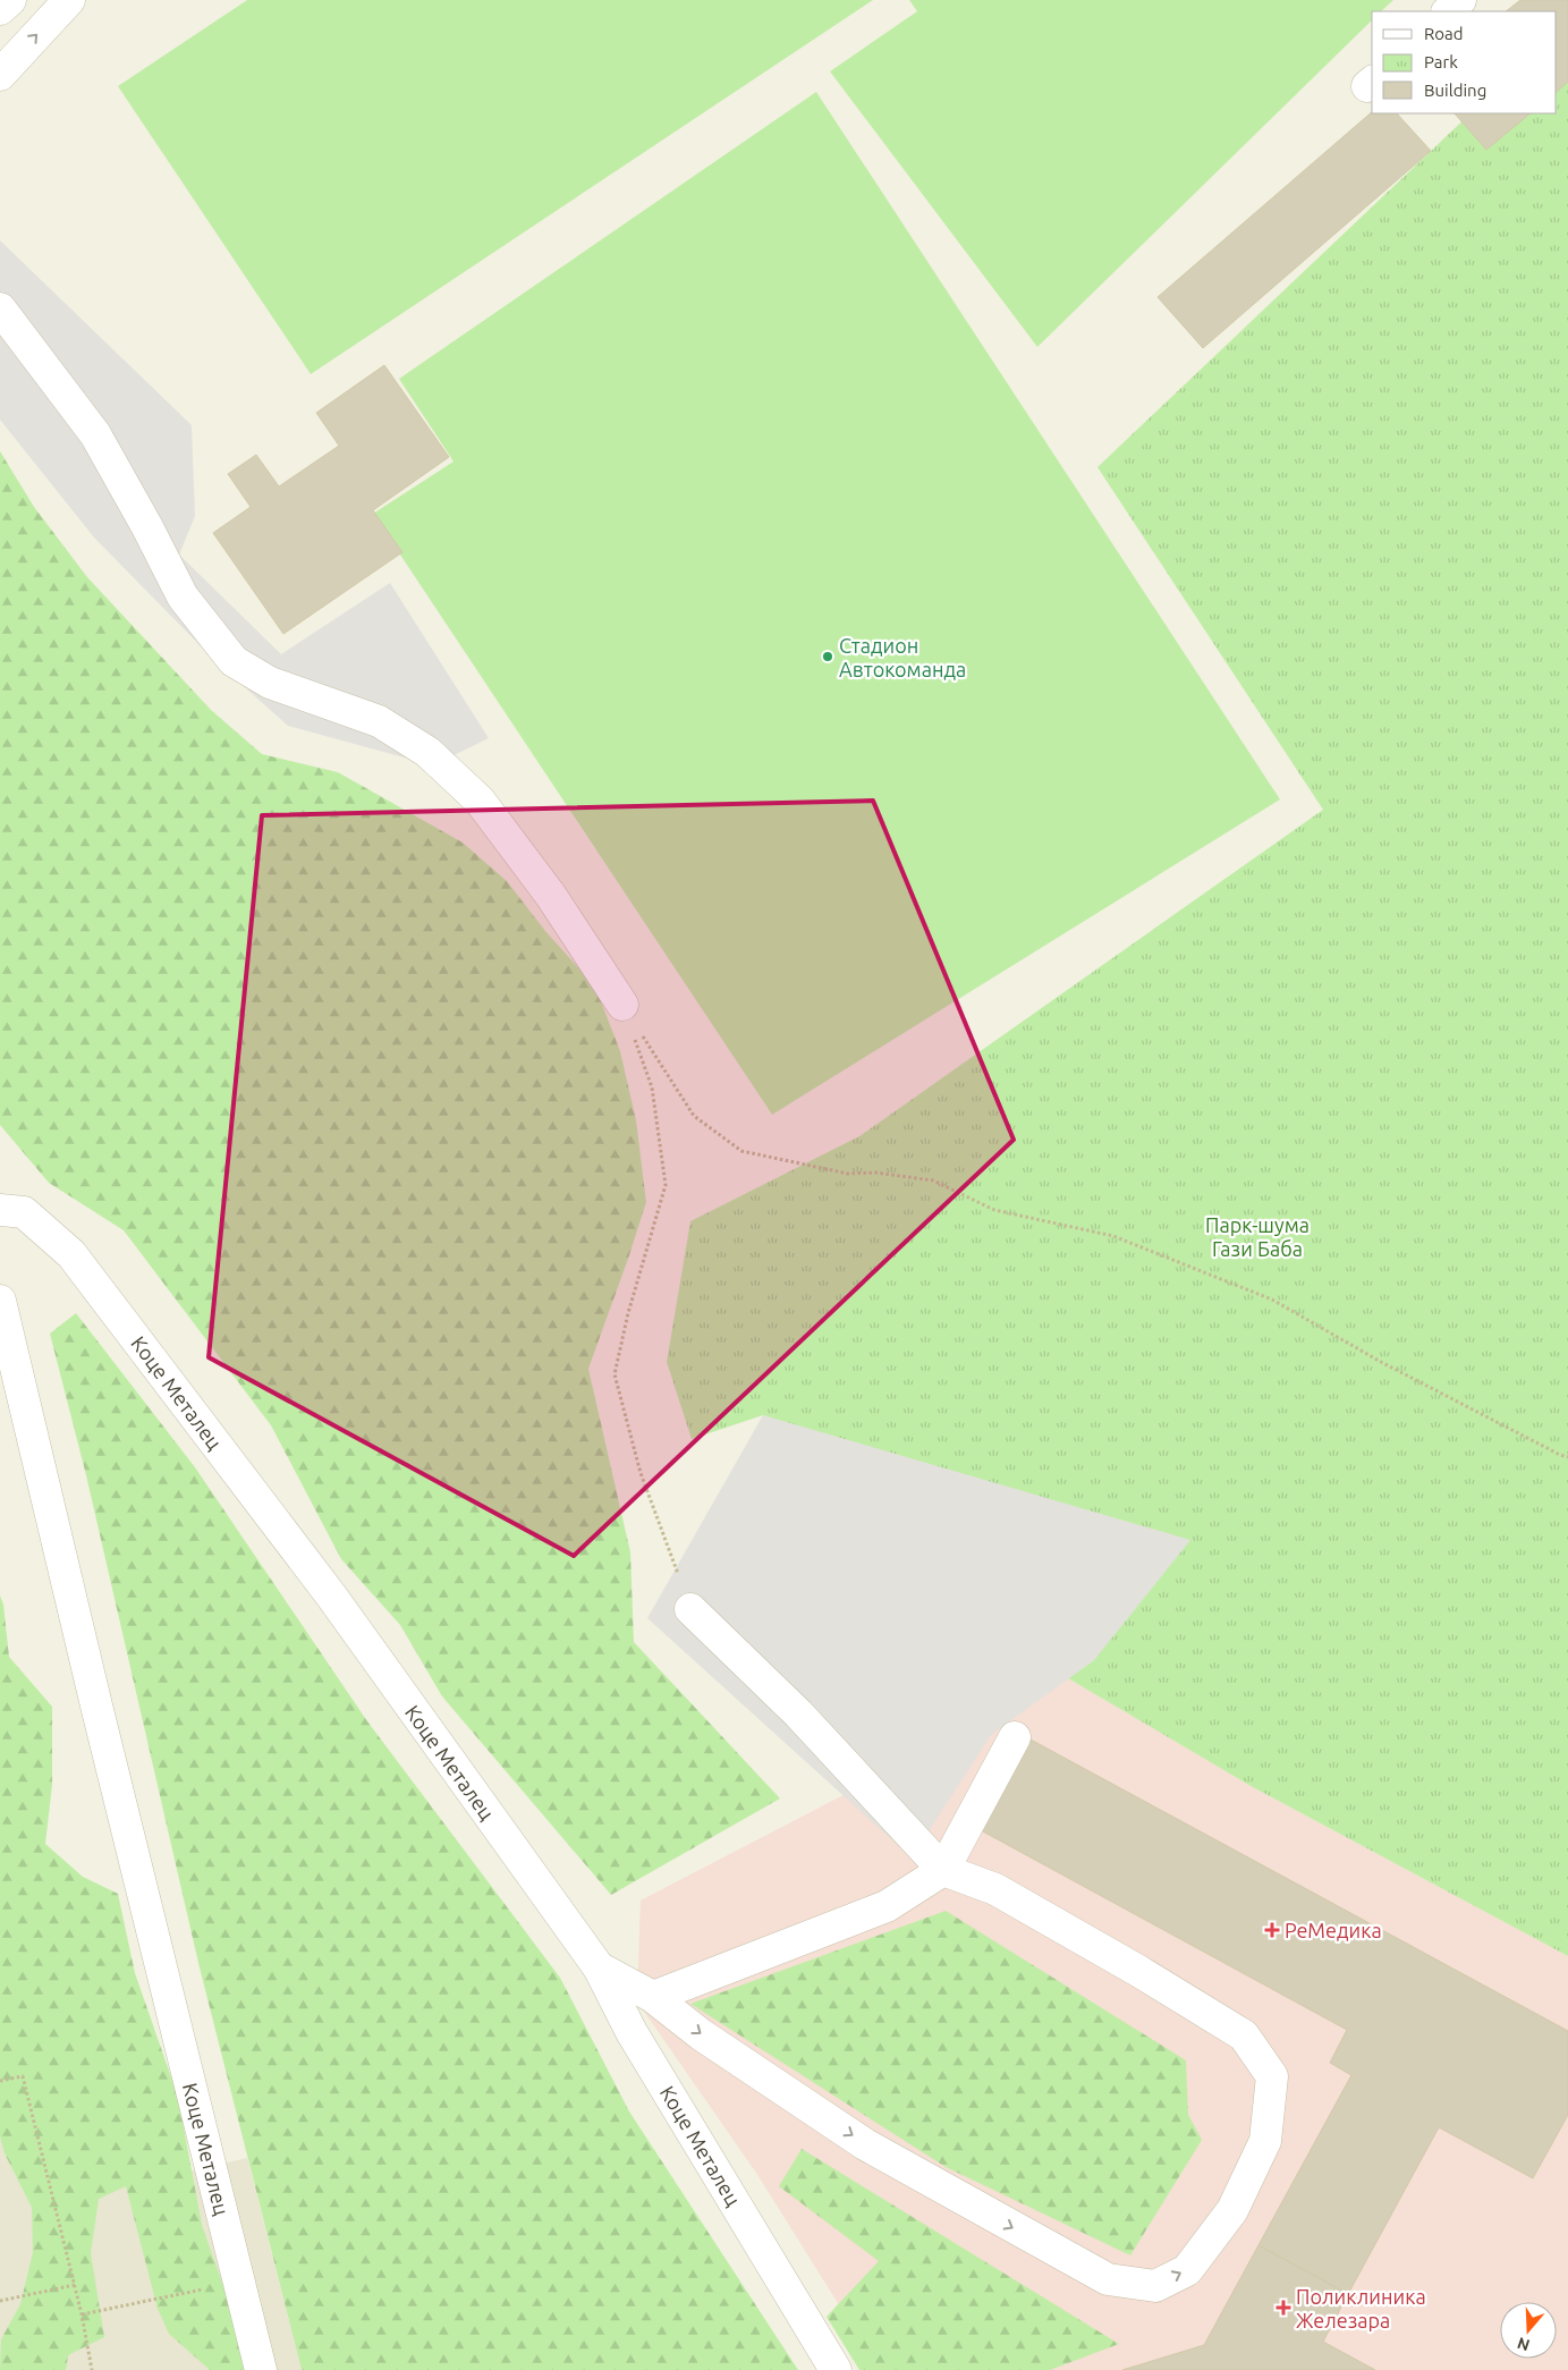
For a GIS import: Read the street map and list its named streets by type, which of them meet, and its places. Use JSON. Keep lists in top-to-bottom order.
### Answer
{
  "streets": {
    "street": ["Коце Металец"]
  },
  "parks": ["Парк-шума Гази Баба"],
  "places": {
    "other": ["Стадион Автокоманда"],
    "health": ["РеМедика", "Поликлиника Железара"]
  },
  "legend": ["Road", "Park", "Building"],
  "north": "bottom"
}
